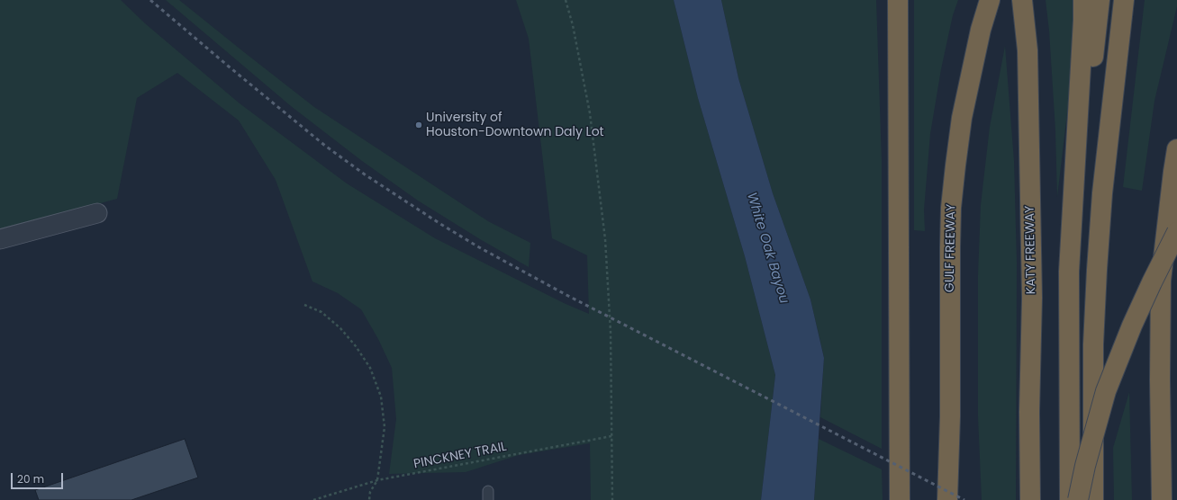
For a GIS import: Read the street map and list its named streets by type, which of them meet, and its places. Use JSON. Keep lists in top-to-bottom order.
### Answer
{
  "streets": {
    "highway": ["GULF FREEWAY", "KATY FREEWAY"],
    "path": ["PINCKNEY TRAIL"]
  },
  "water": ["White Oak Bayou"],
  "places": ["University of Houston-Downtown Daly Lot"],
  "scale_bar": "20 m"
}
